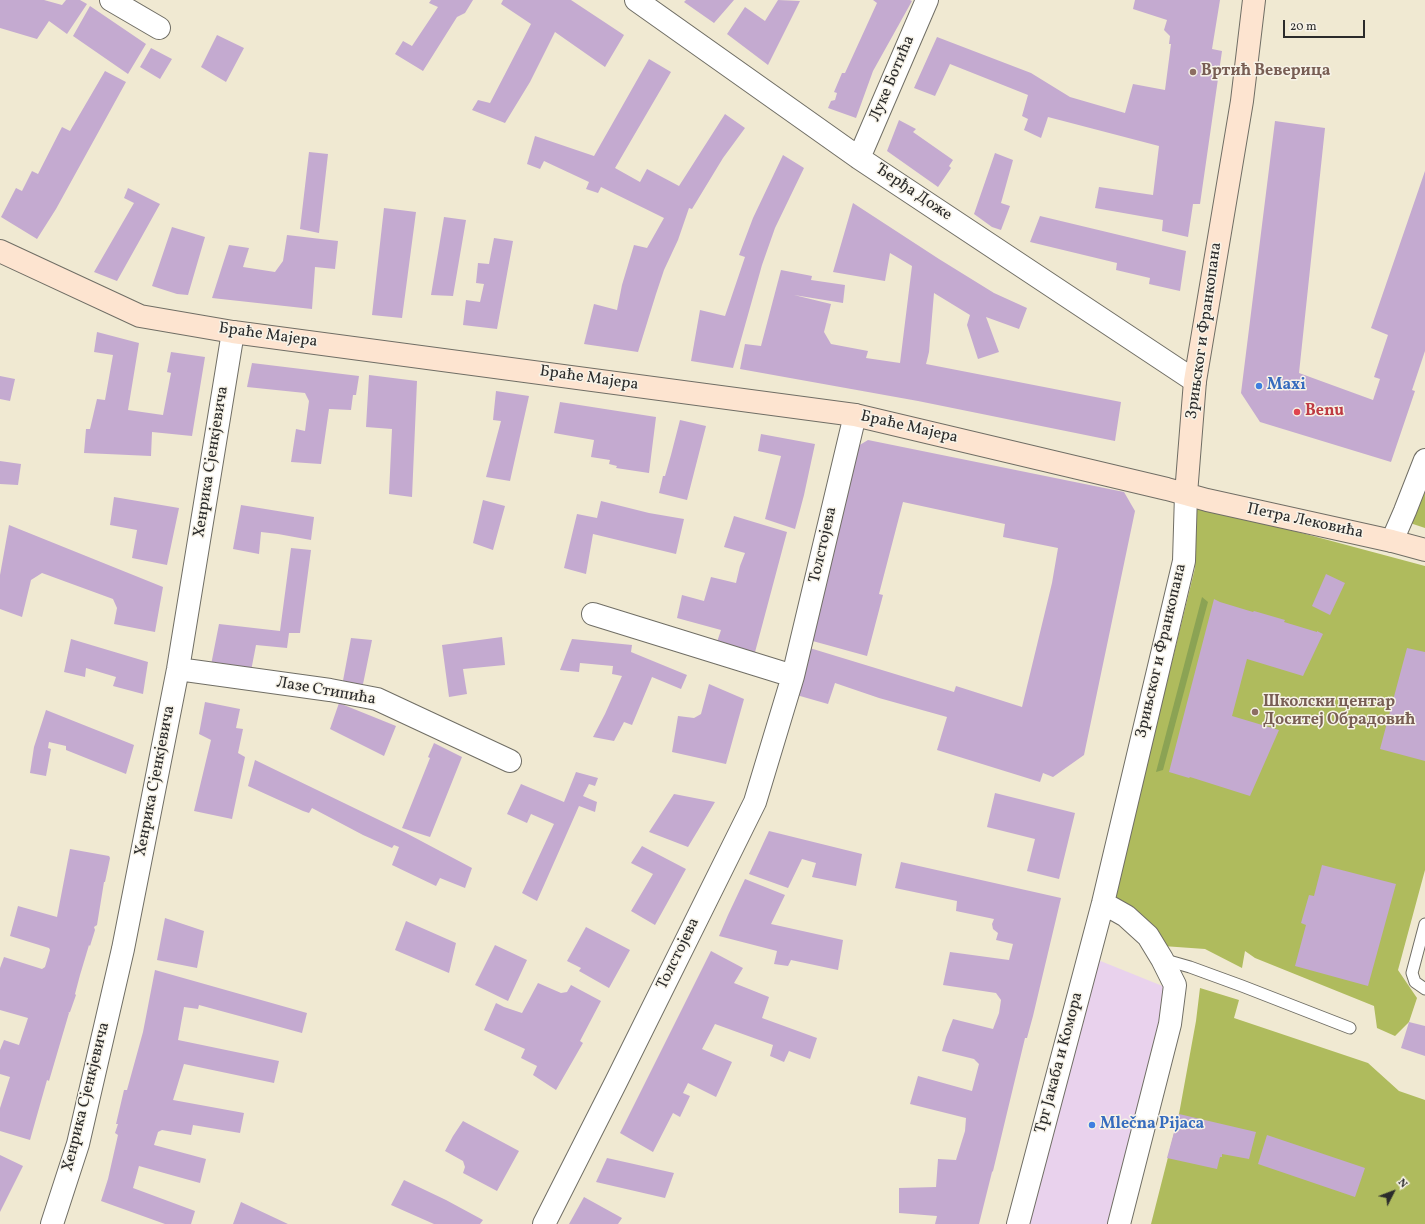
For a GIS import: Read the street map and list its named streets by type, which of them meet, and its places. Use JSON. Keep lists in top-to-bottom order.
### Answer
{
  "streets": {
    "street": [
      "Луке Ботића",
      "Ђерђа Доже",
      "Зрињског и Франкопана",
      "Браће Мајера",
      "Хенрика Сјенкјевича",
      "Петра Лековића",
      "Толстојева",
      "Лазе Стипића",
      "Трг Јакаба и Комора"
    ]
  },
  "crossings": [
    ["Луке Ботића", "Ђерђа Доже"],
    ["Ђерђа Доже", "Зрињског и Франкопана"],
    ["Зрињског и Франкопана", "Браће Мајера"],
    ["Зрињског и Франкопана", "Петра Лековића"],
    ["Зрињског и Франкопана", "Трг Јакаба и Комора"],
    ["Браће Мајера", "Хенрика Сјенкјевича"],
    ["Браће Мајера", "Петра Лековића"],
    ["Браће Мајера", "Толстојева"],
    ["Хенрика Сјенкјевича", "Лазе Стипића"]
  ],
  "places": [
    "Вртић Веверица",
    "Maxi",
    "Benu",
    "Школски центар Доситеј Обрадовић",
    "Mlečna Pijaca"
  ],
  "scale_bar": "20 m",
  "north": "top right"
}
